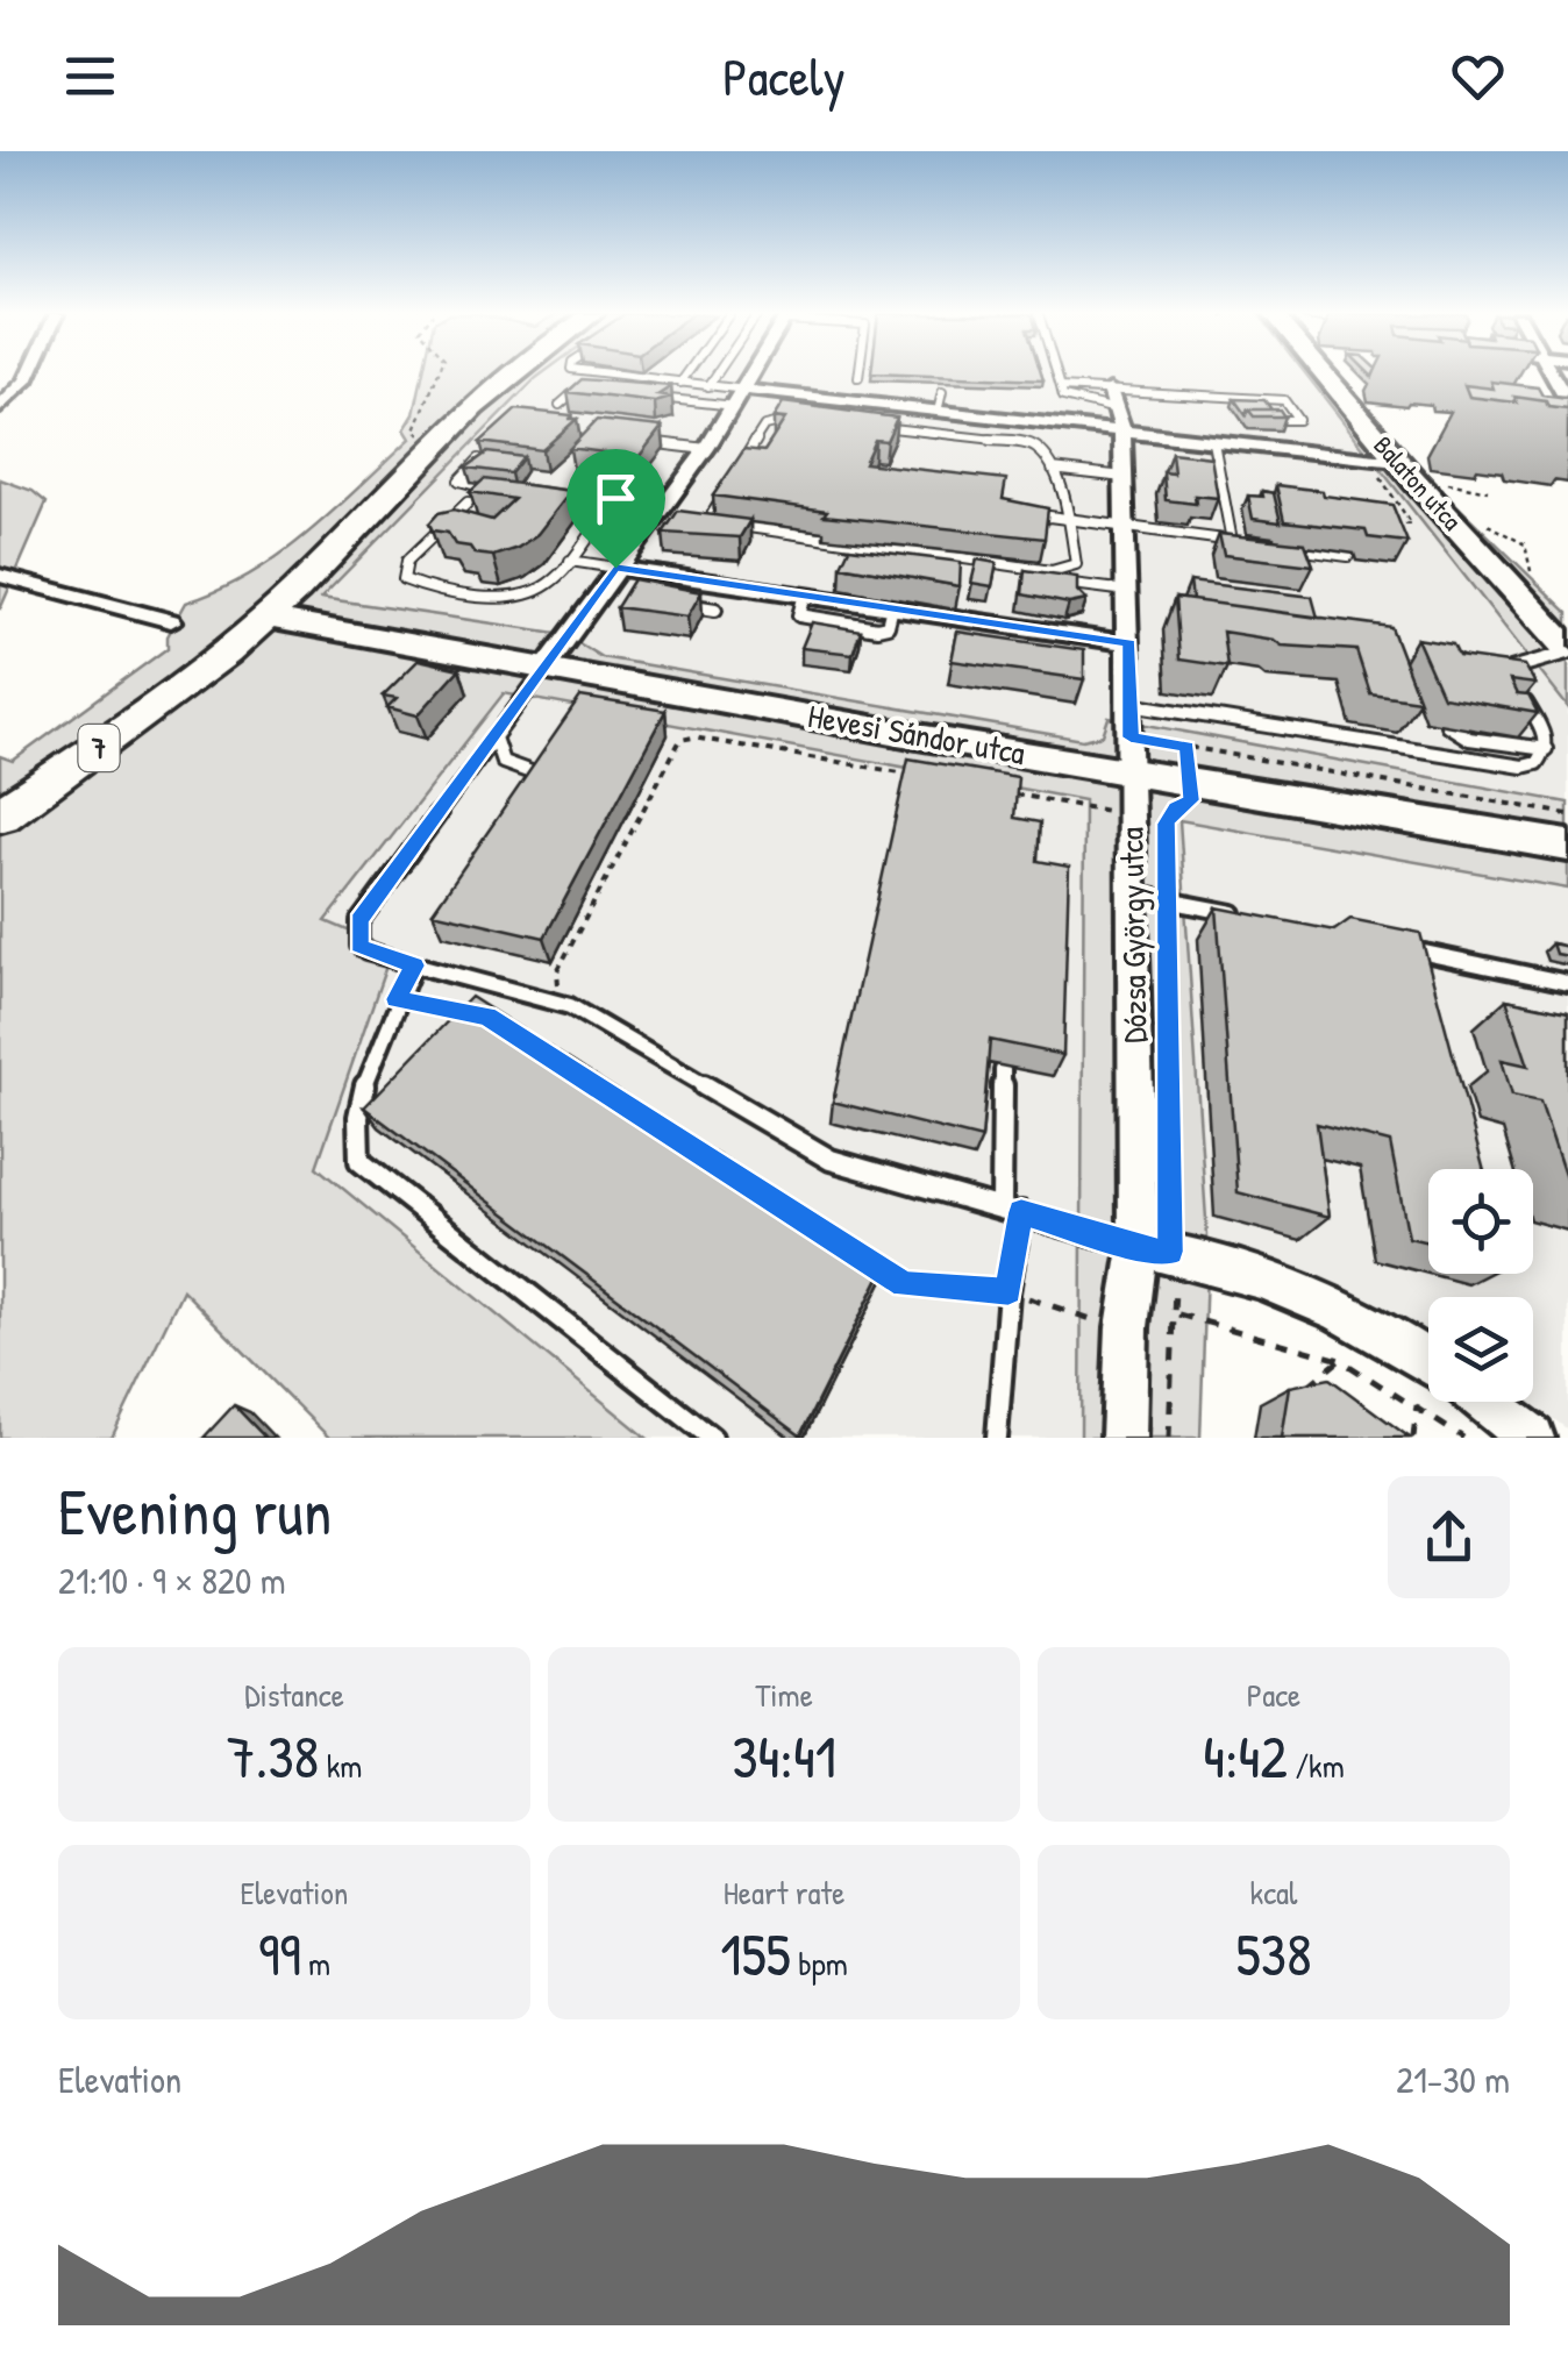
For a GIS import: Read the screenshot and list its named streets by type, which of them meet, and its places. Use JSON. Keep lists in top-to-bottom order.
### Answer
{
  "streets": {
    "main road": ["Balaton utca", "Hevesi Sándor utca", "7"],
    "street": ["Dózsa György utca"]
  },
  "crossings": [
    ["Hevesi Sándor utca", "7"],
    ["Hevesi Sándor utca", "Dózsa György utca"]
  ],
  "page": {
    "header": "Pacely",
    "heading": ["Evening run", "21:10 · 9 × 820 m"],
    "stats": [
      ["Distance", "7.38 km"],
      ["Time", "34:41"],
      ["Pace", "4:42 /km"],
      ["Elevation", "99 m"],
      ["Heart rate", "155 bpm"],
      ["kcal", "538"]
    ],
    "chart": ["Elevation", "21–30 m"]
  }
}
